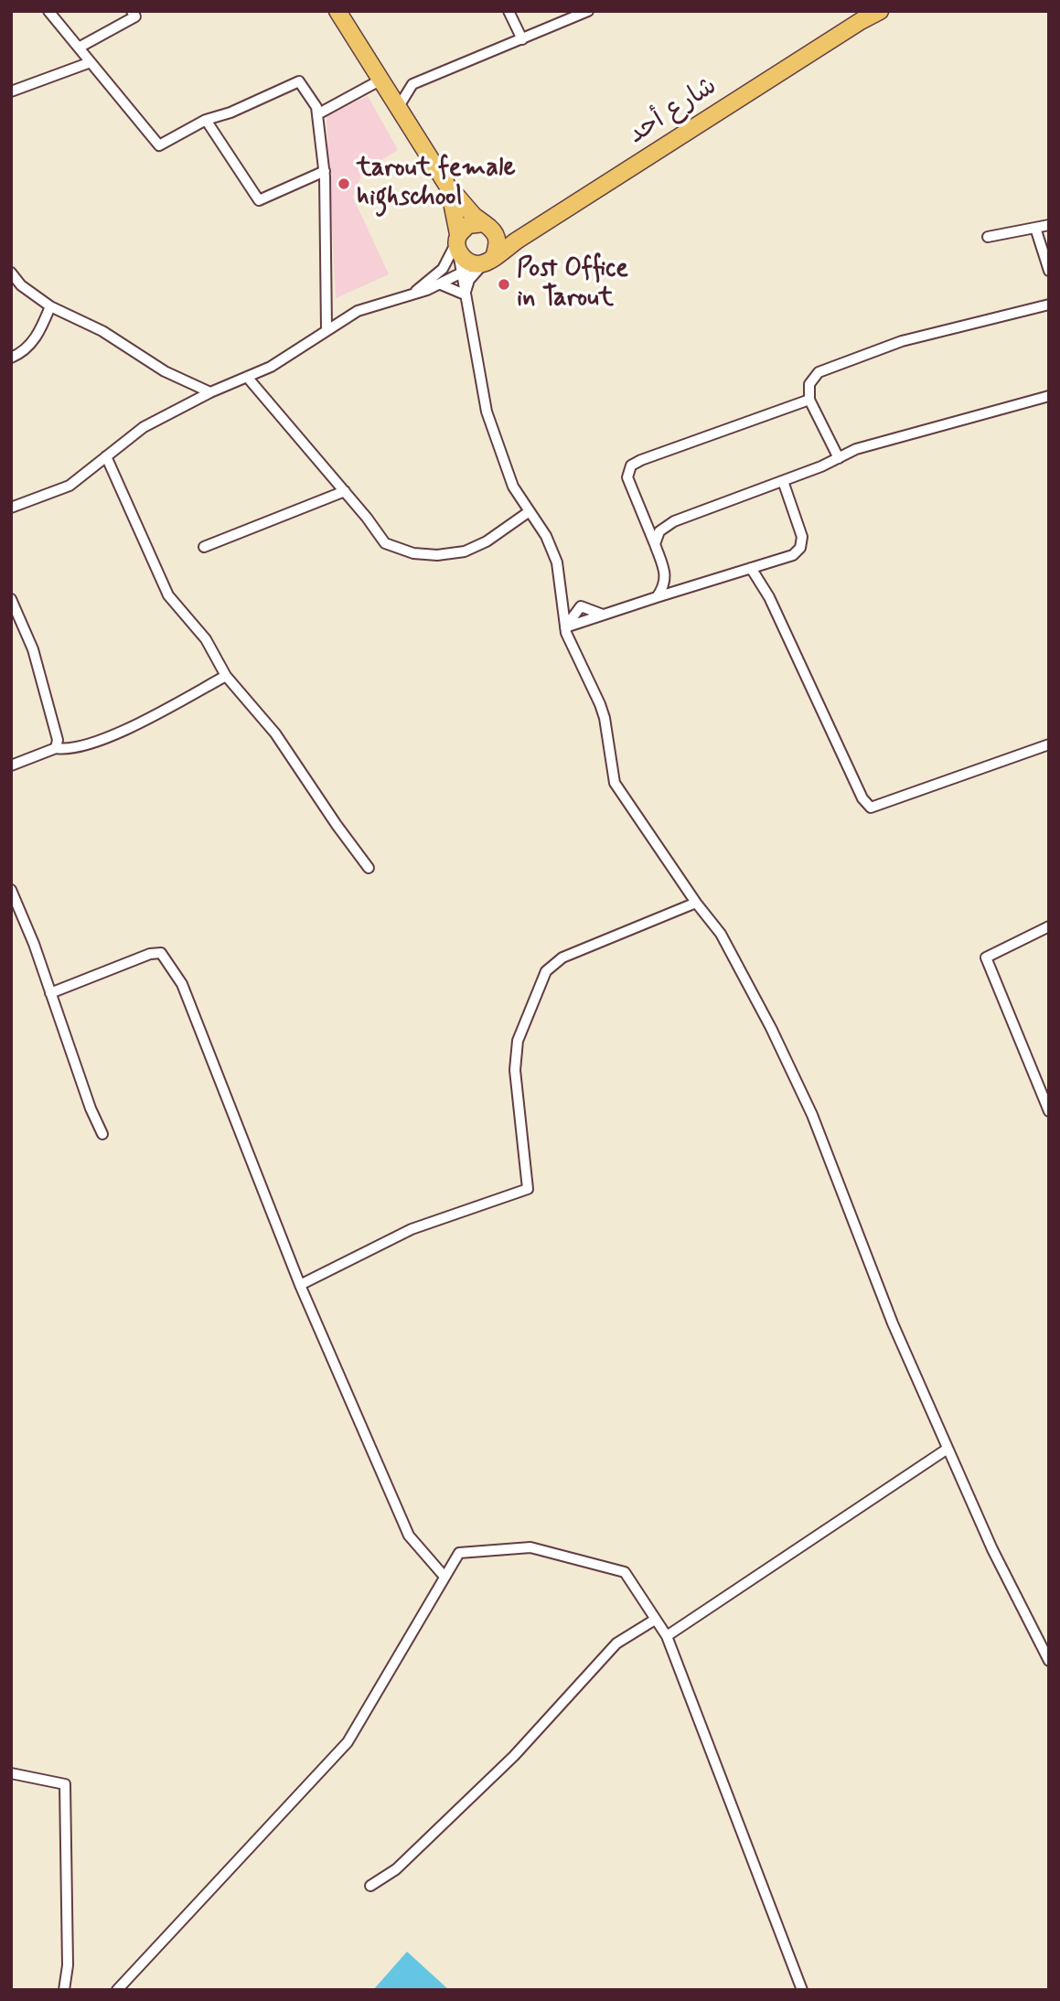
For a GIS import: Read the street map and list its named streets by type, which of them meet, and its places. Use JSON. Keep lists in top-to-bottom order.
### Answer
{
  "streets": {
    "main road": ["شارع أحد"]
  },
  "places": ["tarout female highschool", "Post Office in Tarout"]
}
